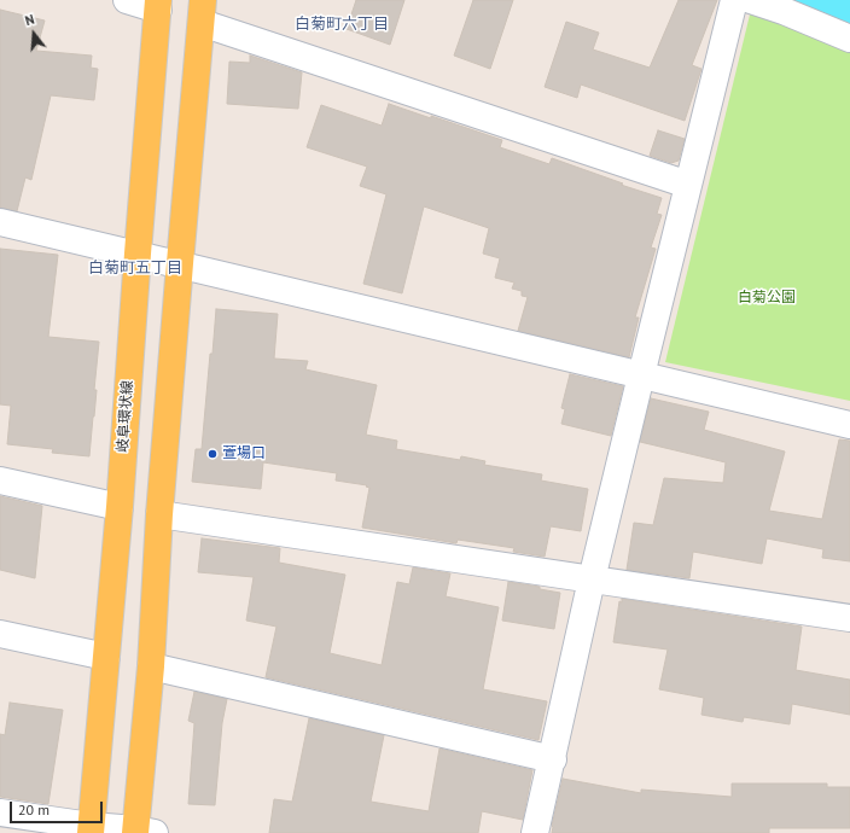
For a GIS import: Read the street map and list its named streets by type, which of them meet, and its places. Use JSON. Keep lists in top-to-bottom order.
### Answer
{
  "streets": {
    "main road": ["岐阜環状線"]
  },
  "districts": ["白菊町六丁目", "白菊町五丁目"],
  "parks": ["白菊公園"],
  "places": ["萱場口"],
  "scale_bar": "20 m",
  "north": "top"
}
